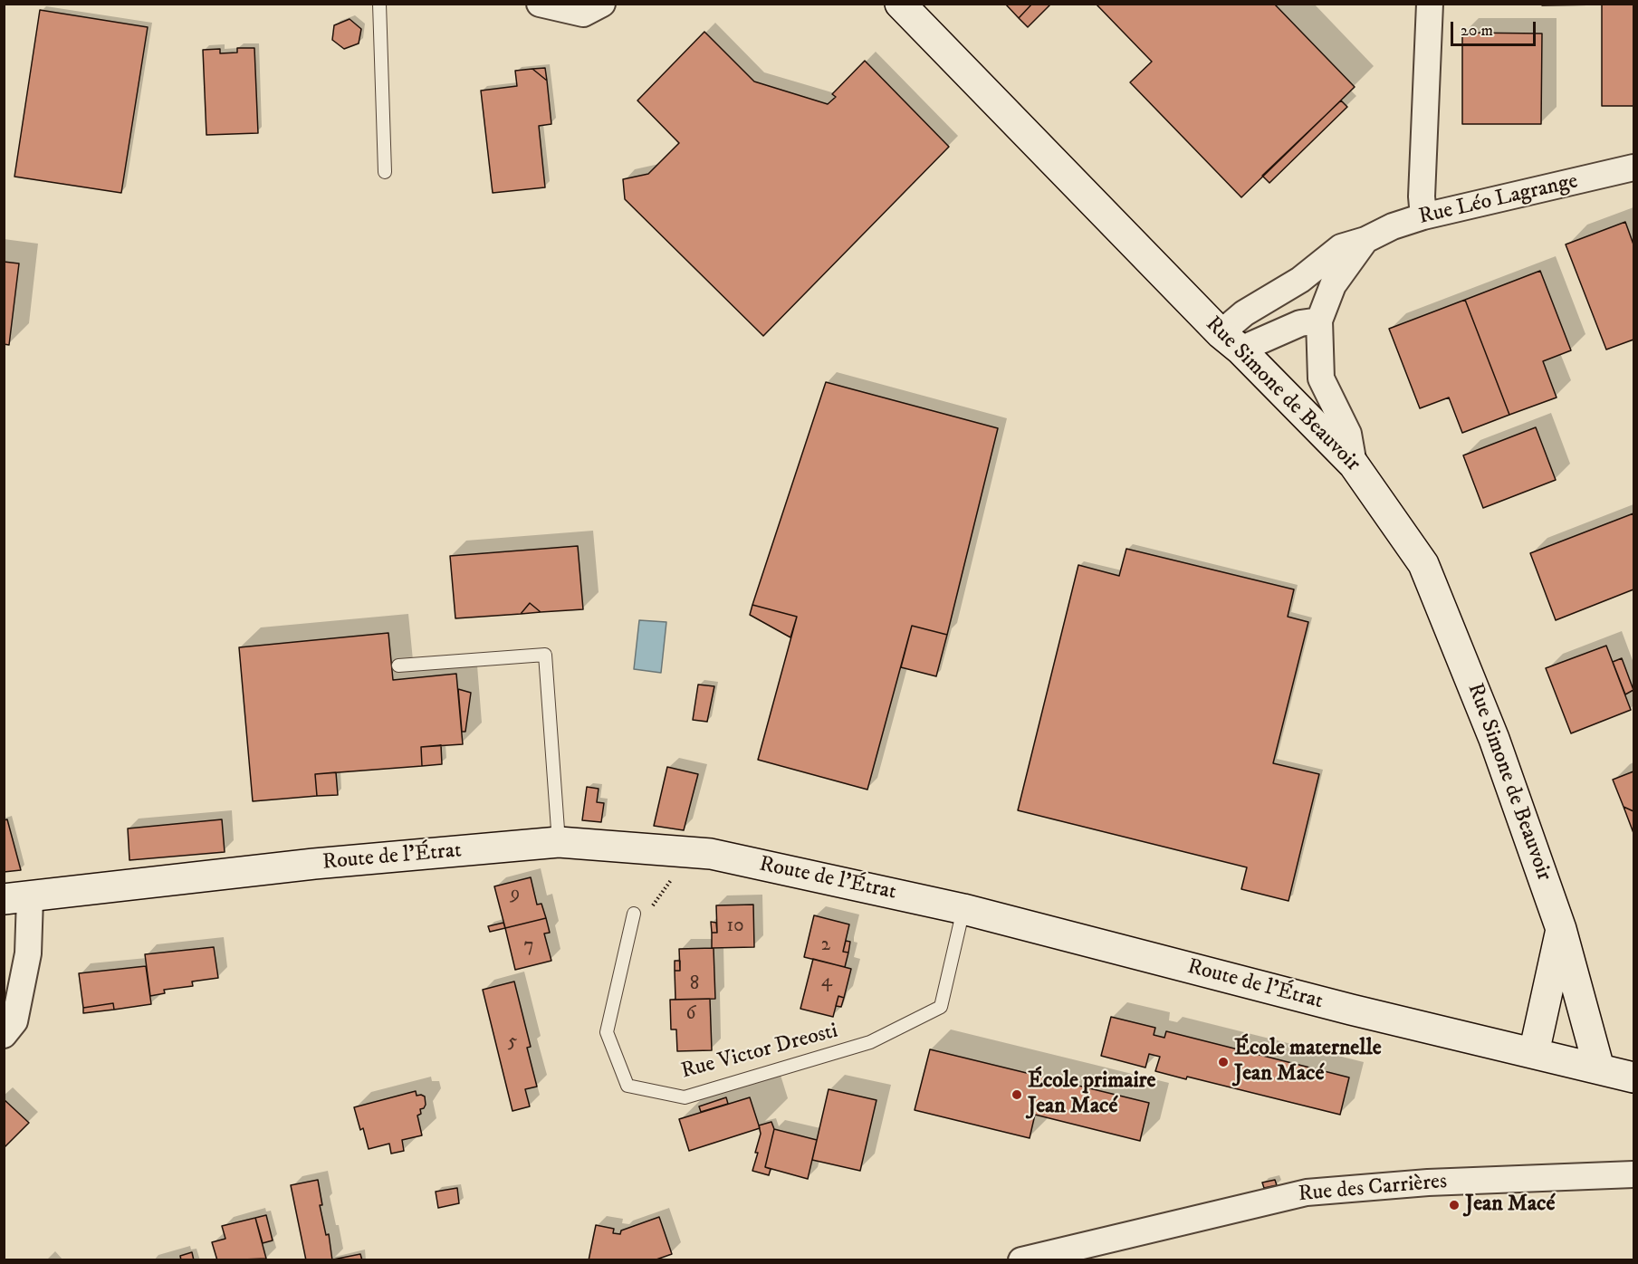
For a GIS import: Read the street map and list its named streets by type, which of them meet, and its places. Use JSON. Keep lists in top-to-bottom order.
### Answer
{
  "streets": {
    "main road": ["Rue Simone de Beauvoir", "Route de l'Étrat"],
    "street": ["Rue Léo Lagrange", "Rue des Carrières"],
    "lane": ["Rue Victor Dreosti"]
  },
  "crossings": [
    ["Rue Léo Lagrange", "Rue Simone de Beauvoir"],
    ["Rue Simone de Beauvoir", "Route de l'Étrat"],
    ["Route de l'Étrat", "Rue Victor Dreosti"]
  ],
  "places": ["École maternelle Jean Macé", "École primaire Jean Macé", "Jean Macé"],
  "house_numbers": [
    "9",
    "10",
    "2",
    "7",
    "4",
    "8",
    "6",
    "5"
  ],
  "scale_bar": "20 m"
}
